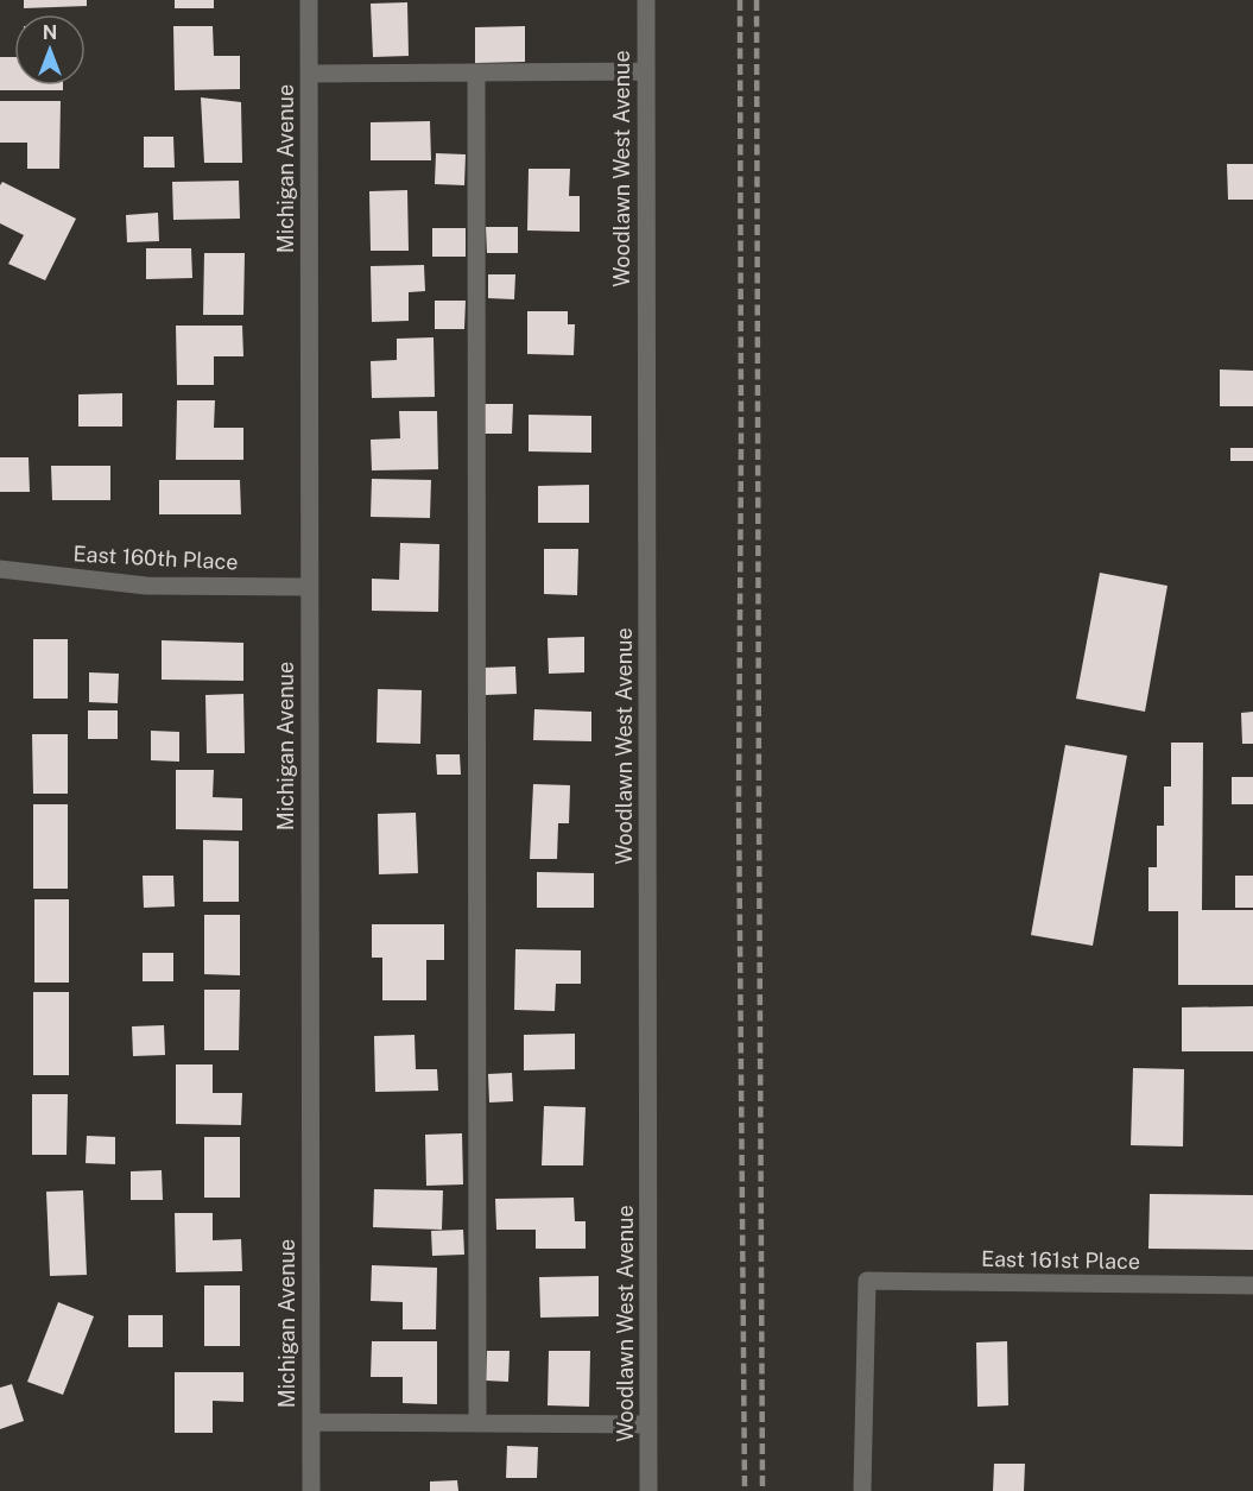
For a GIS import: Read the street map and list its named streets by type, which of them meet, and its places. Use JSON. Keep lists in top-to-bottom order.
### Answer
{
  "streets": {
    "street": [
      "Michigan Avenue",
      "Woodlawn West Avenue",
      "East 160th Place",
      "East 161st Place"
    ]
  },
  "crossings": [
    ["Michigan Avenue", "East 160th Place"]
  ],
  "north": "top"
}
